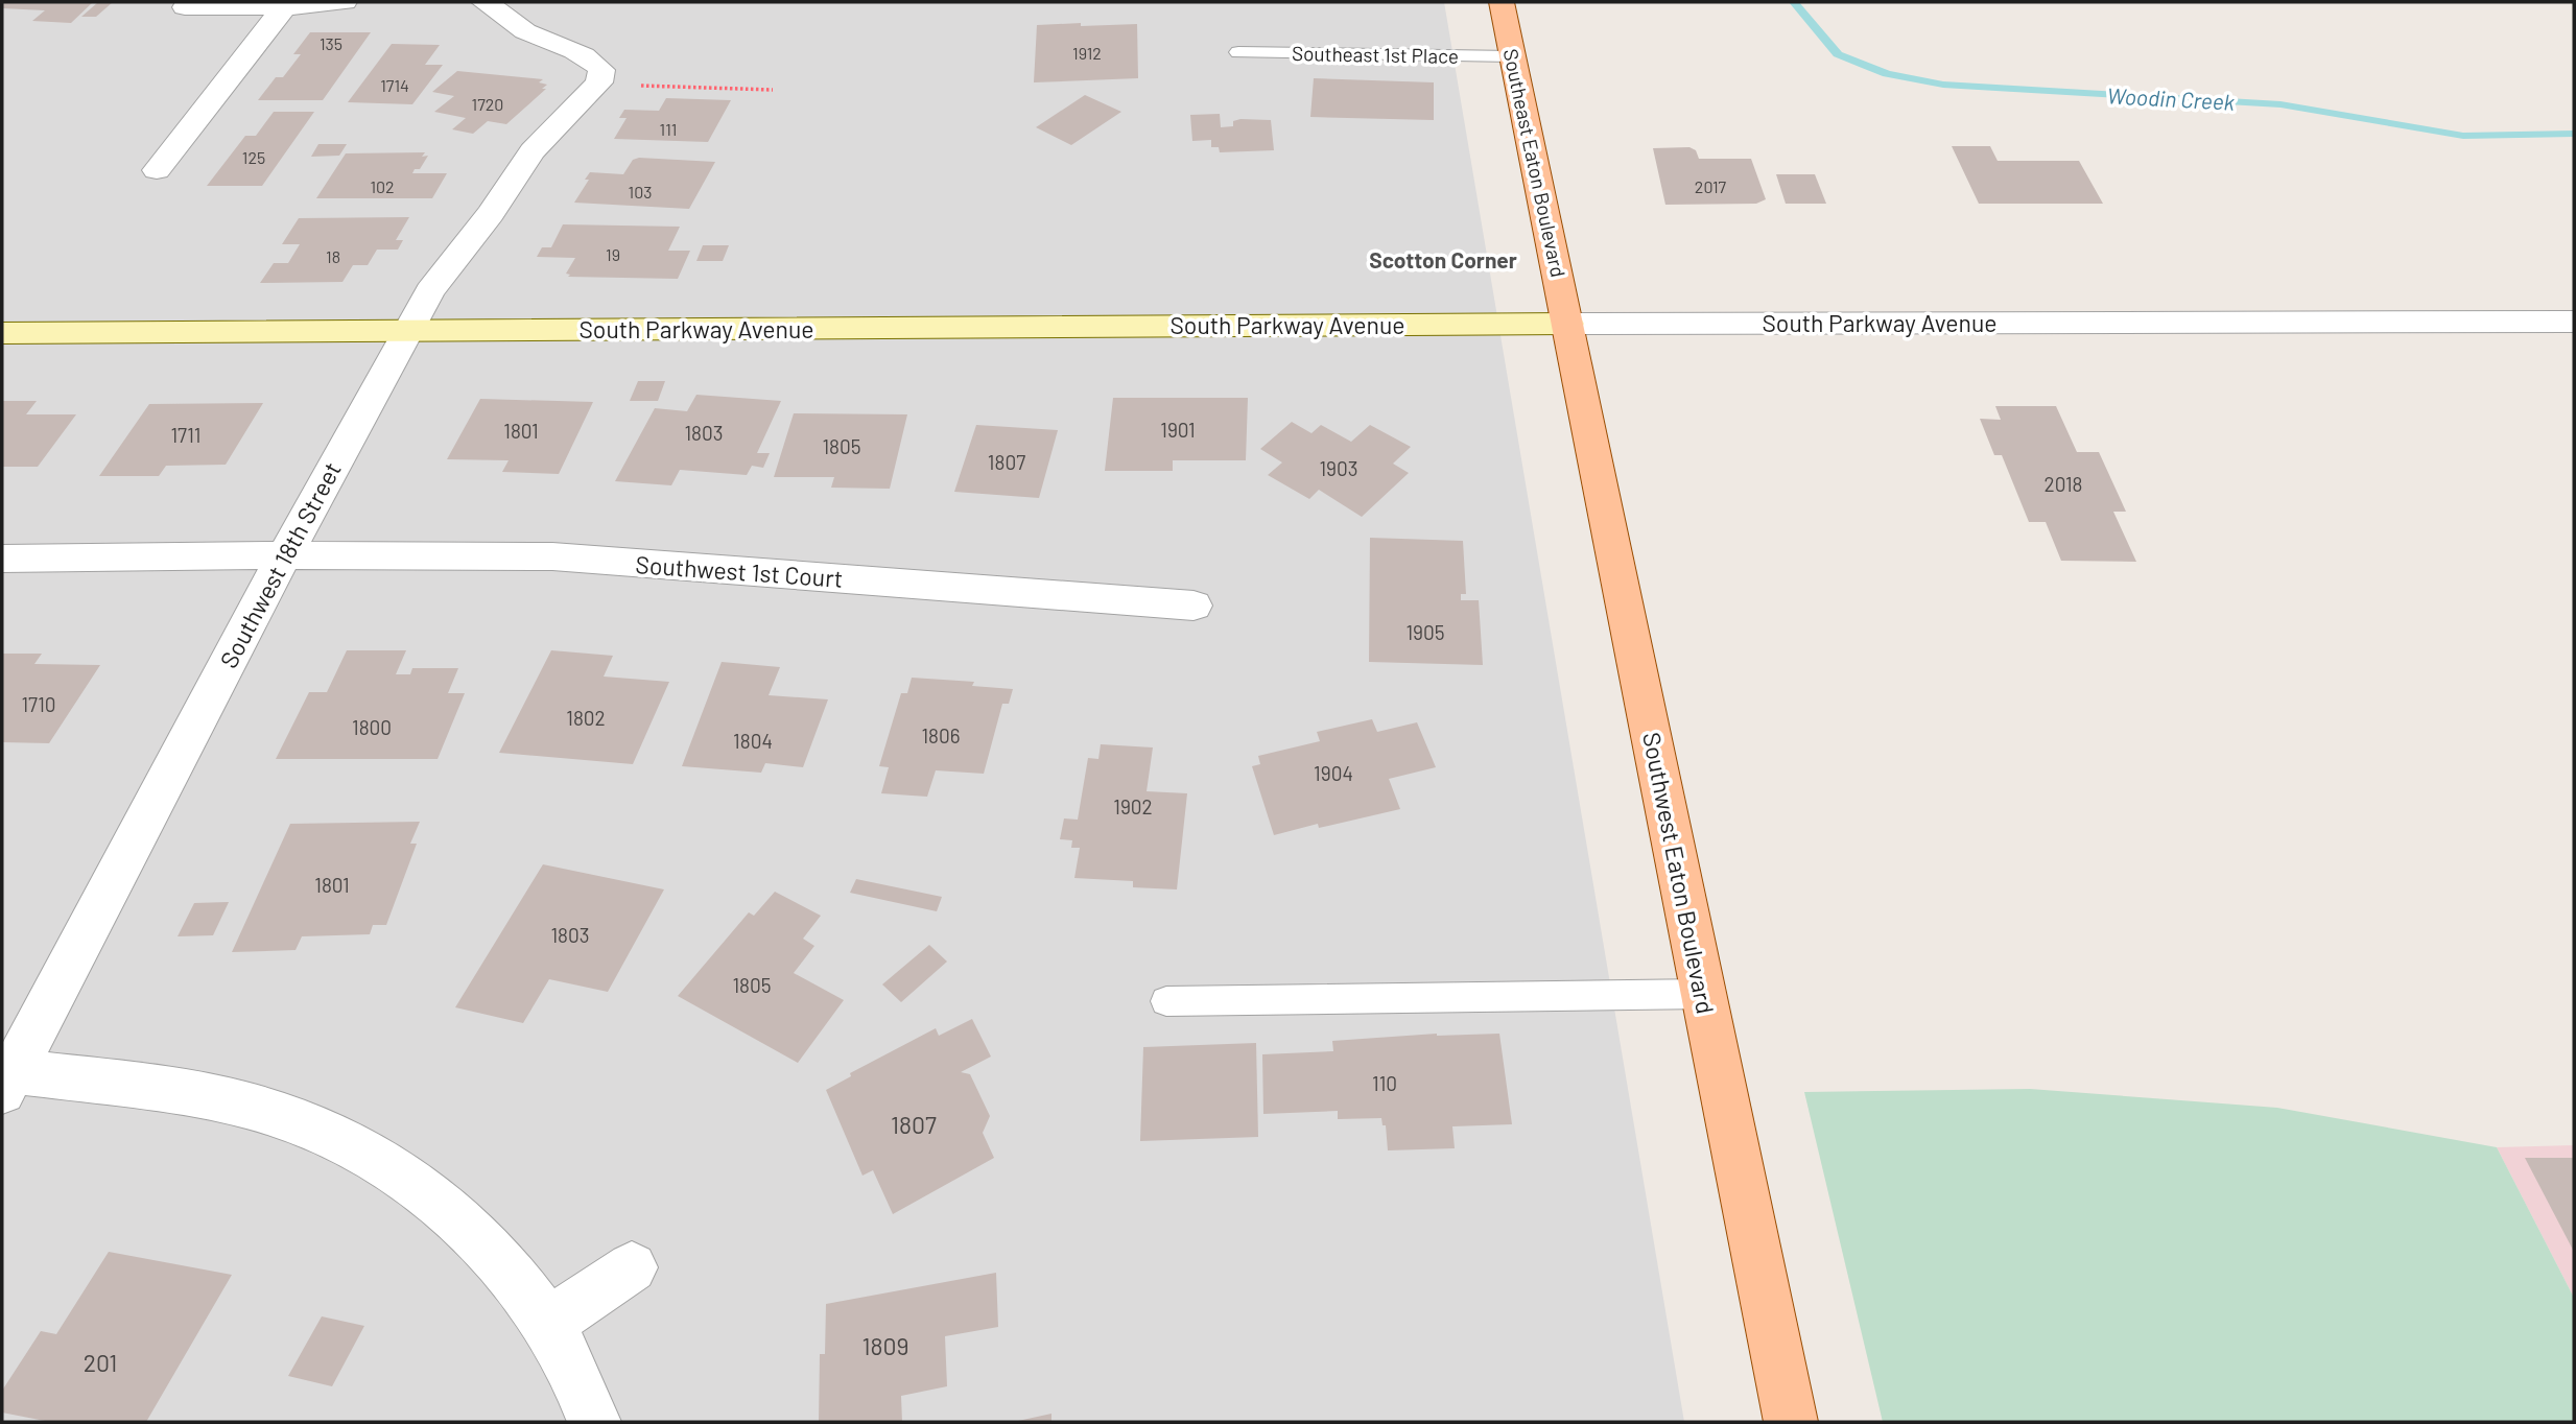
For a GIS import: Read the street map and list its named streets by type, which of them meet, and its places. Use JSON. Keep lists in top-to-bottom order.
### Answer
{
  "streets": {
    "main road": ["Southeast Eaton Boulevard", "South Parkway Avenue", "Southwest Eaton Boulevard"],
    "street": ["Southwest 18th Street", "Southwest 1st Court"],
    "lane": ["Southeast 1st Place"]
  },
  "crossings": [
    ["Southeast 1st Place", "Southeast Eaton Boulevard"],
    ["Southeast Eaton Boulevard", "South Parkway Avenue"],
    ["Southeast Eaton Boulevard", "Southwest Eaton Boulevard"],
    ["South Parkway Avenue", "Southwest 18th Street"],
    ["South Parkway Avenue", "Southwest Eaton Boulevard"],
    ["Southwest 18th Street", "Southwest 1st Court"]
  ],
  "districts": ["Scotton Corner"],
  "water": ["Woodin Creek"],
  "house_numbers": [
    "135",
    "1912",
    "1714",
    "1720",
    "111",
    "125",
    "102",
    "2017",
    "103",
    "19",
    "18",
    "1901",
    "1801",
    "1803",
    "1711",
    "1805",
    "1807",
    "1903",
    "2018",
    "1905",
    "1710",
    "1802",
    "1800",
    "1806",
    "1804",
    "1904",
    "1902",
    "1801",
    "1803",
    "1805",
    "110",
    "1807",
    "1809",
    "201"
  ]
}
